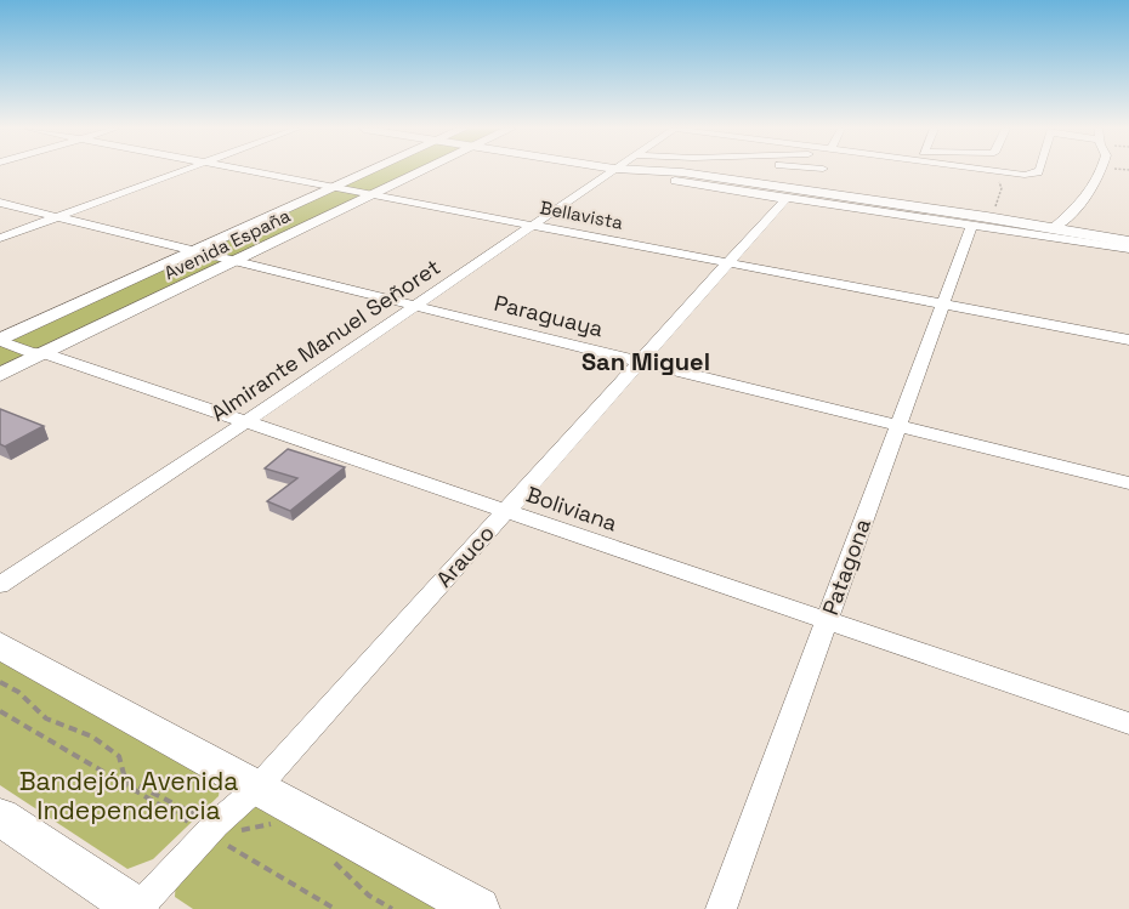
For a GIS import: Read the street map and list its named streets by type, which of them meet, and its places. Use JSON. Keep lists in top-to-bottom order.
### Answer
{
  "streets": {
    "main road": ["Avenida España"],
    "street": [
      "Bellavista",
      "Paraguaya",
      "Almirante Manuel Señoret",
      "Boliviana",
      "Arauco",
      "Patagona"
    ]
  },
  "crossings": [
    ["Bellavista", "Avenida España"],
    ["Bellavista", "Almirante Manuel Señoret"],
    ["Bellavista", "Arauco"],
    ["Bellavista", "Patagona"],
    ["Avenida España", "Paraguaya"],
    ["Avenida España", "Boliviana"],
    ["Paraguaya", "Almirante Manuel Señoret"],
    ["Paraguaya", "Arauco"],
    ["Paraguaya", "Patagona"],
    ["Almirante Manuel Señoret", "Boliviana"],
    ["Boliviana", "Arauco"],
    ["Boliviana", "Patagona"]
  ],
  "districts": ["San Miguel"],
  "parks": ["Bandejón Avenida Independencia"]
}
